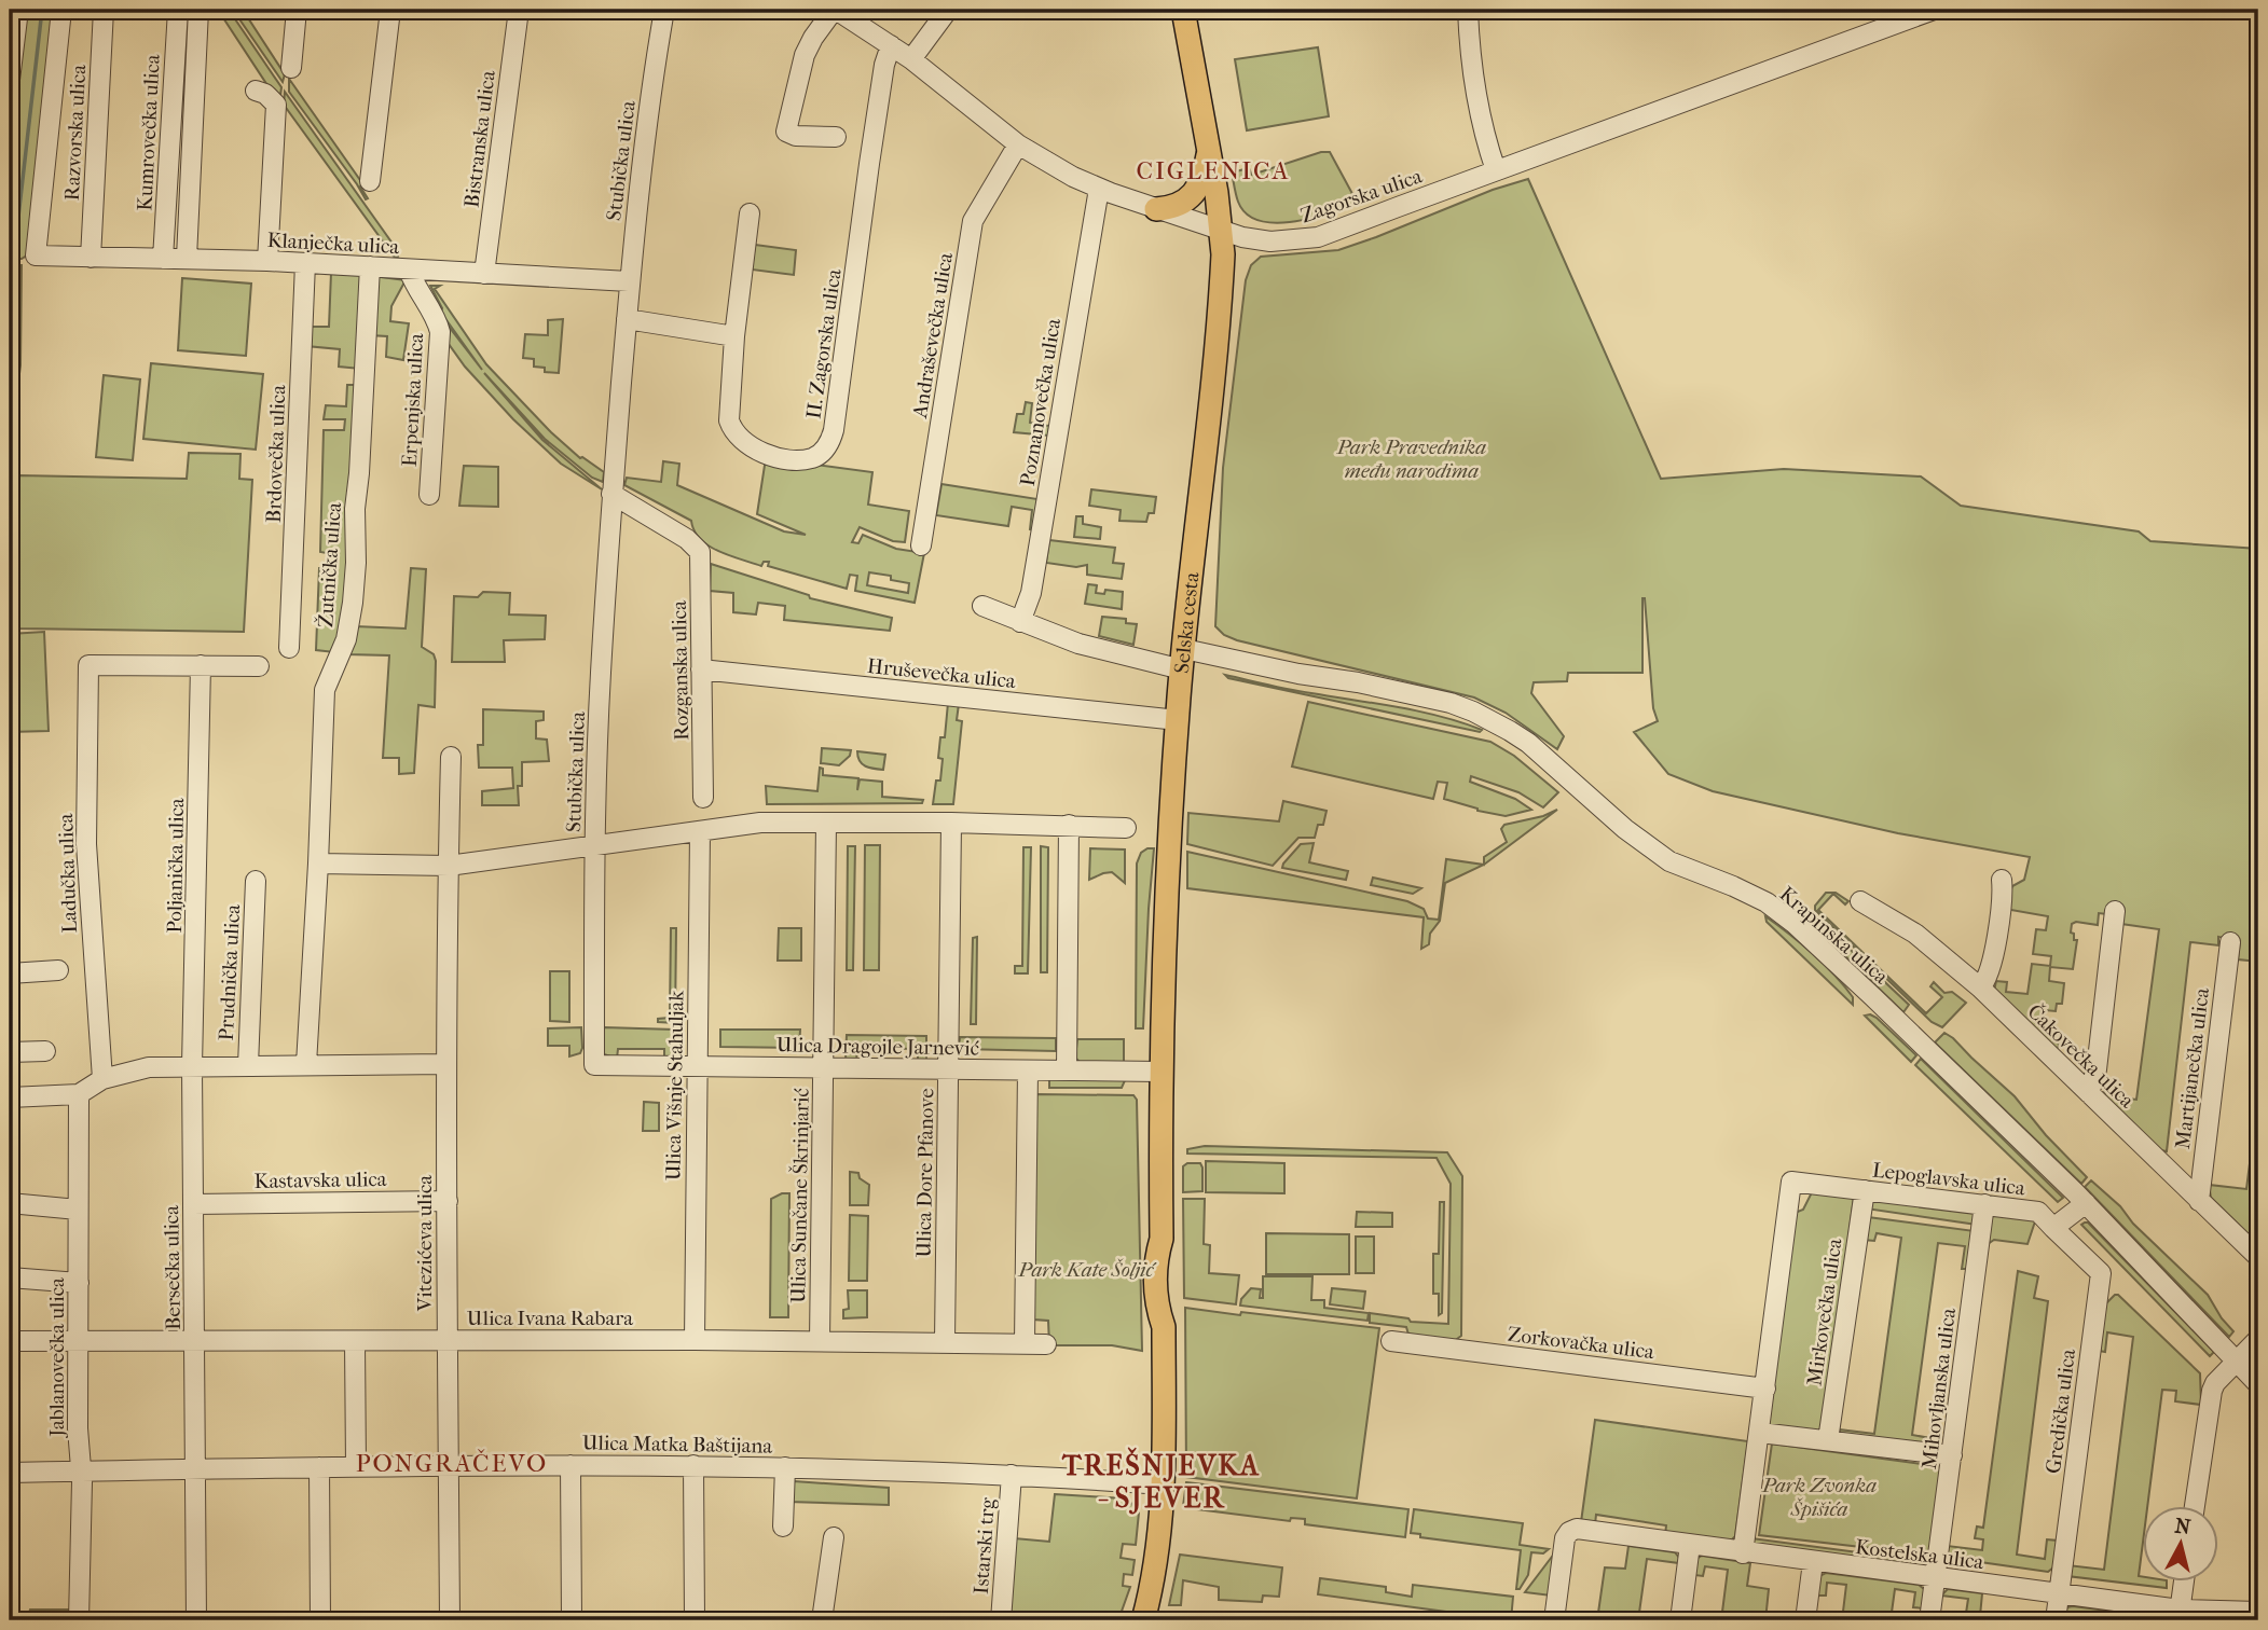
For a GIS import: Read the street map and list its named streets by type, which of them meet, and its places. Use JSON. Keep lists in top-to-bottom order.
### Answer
{
  "streets": {
    "main road": ["Selska cesta"],
    "street": [
      "Razvorska ulica",
      "Kumrovečka ulica",
      "Bistranska ulica",
      "Stubička ulica",
      "Zagorska ulica",
      "Klanječka ulica",
      "Andraševečka ulica",
      "II. Zagorska ulica",
      "Erpenjska ulica",
      "Poznanovečka ulica",
      "Brdovečka ulica",
      "Žutnička ulica",
      "Rozganska ulica",
      "Hruševečka ulica",
      "Poljanička ulica",
      "Ladučka ulica",
      "Krapinska ulica",
      "Prudnička ulica",
      "Ulica Dragojle Jarnević",
      "Čakovečka ulica",
      "Martijanečka ulica",
      "Ulica Višnje Stahuljak",
      "Ulica Dore Pfanove",
      "Lepoglavska ulica",
      "Kastavska ulica",
      "Ulica Sunčane Škrinjarić",
      "Vitezićeva ulica",
      "Bersečka ulica",
      "Mirkovečka ulica",
      "Ulica Ivana Rabara",
      "Zorkovačka ulica",
      "Jablanovečka ulica",
      "Mihovljanska ulica",
      "Gredička ulica",
      "Ulica Matka Baštijana",
      "Istarski trg",
      "Kostelska ulica"
    ]
  },
  "crossings": [
    ["Razvorska ulica", "Klanječka ulica"],
    ["Kumrovečka ulica", "Klanječka ulica"],
    ["Bistranska ulica", "Klanječka ulica"],
    ["Stubička ulica", "Klanječka ulica"],
    ["Stubička ulica", "Žutnička ulica"],
    ["Stubička ulica", "Rozganska ulica"],
    ["Stubička ulica", "Ulica Dragojle Jarnević"],
    ["Stubička ulica", "Vitezićeva ulica"],
    ["Zagorska ulica", "Andraševečka ulica"],
    ["Zagorska ulica", "II. Zagorska ulica"],
    ["Zagorska ulica", "Poznanovečka ulica"],
    ["Zagorska ulica", "Selska cesta"],
    ["Klanječka ulica", "Erpenjska ulica"],
    ["Klanječka ulica", "Brdovečka ulica"],
    ["Klanječka ulica", "Žutnička ulica"],
    ["Poznanovečka ulica", "Krapinska ulica"],
    ["Selska cesta", "Hruševečka ulica"],
    ["Selska cesta", "Krapinska ulica"],
    ["Selska cesta", "Ulica Dragojle Jarnević"],
    ["Selska cesta", "Ulica Matka Baštijana"],
    ["Rozganska ulica", "Hruševečka ulica"],
    ["Poljanička ulica", "Ladučka ulica"],
    ["Poljanička ulica", "Bersečka ulica"],
    ["Ulica Dragojle Jarnević", "Ulica Višnje Stahuljak"],
    ["Ulica Dragojle Jarnević", "Ulica Dore Pfanove"],
    ["Ulica Dragojle Jarnević", "Ulica Sunčane Škrinjarić"],
    ["Čakovečka ulica", "Martijanečka ulica"],
    ["Ulica Višnje Stahuljak", "Ulica Ivana Rabara"],
    ["Ulica Dore Pfanove", "Ulica Ivana Rabara"],
    ["Lepoglavska ulica", "Mirkovečka ulica"],
    ["Lepoglavska ulica", "Zorkovačka ulica"],
    ["Lepoglavska ulica", "Mihovljanska ulica"],
    ["Lepoglavska ulica", "Gredička ulica"],
    ["Kastavska ulica", "Vitezićeva ulica"],
    ["Kastavska ulica", "Bersečka ulica"],
    ["Ulica Sunčane Škrinjarić", "Ulica Ivana Rabara"],
    ["Vitezićeva ulica", "Ulica Ivana Rabara"],
    ["Vitezićeva ulica", "Ulica Matka Baštijana"],
    ["Bersečka ulica", "Ulica Ivana Rabara"],
    ["Bersečka ulica", "Ulica Matka Baštijana"],
    ["Ulica Ivana Rabara", "Jablanovečka ulica"],
    ["Jablanovečka ulica", "Ulica Matka Baštijana"],
    ["Mihovljanska ulica", "Kostelska ulica"],
    ["Gredička ulica", "Kostelska ulica"],
    ["Ulica Matka Baštijana", "Istarski trg"]
  ],
  "districts": ["CIGLENICA", "PONGRAČEVO", "TREŠNJEVKA - SJEVER"],
  "parks": ["Park Pravednika među narodima", "Park Kate Šoljić", "Park Zvonka Špišića"],
  "north": "top"
}
